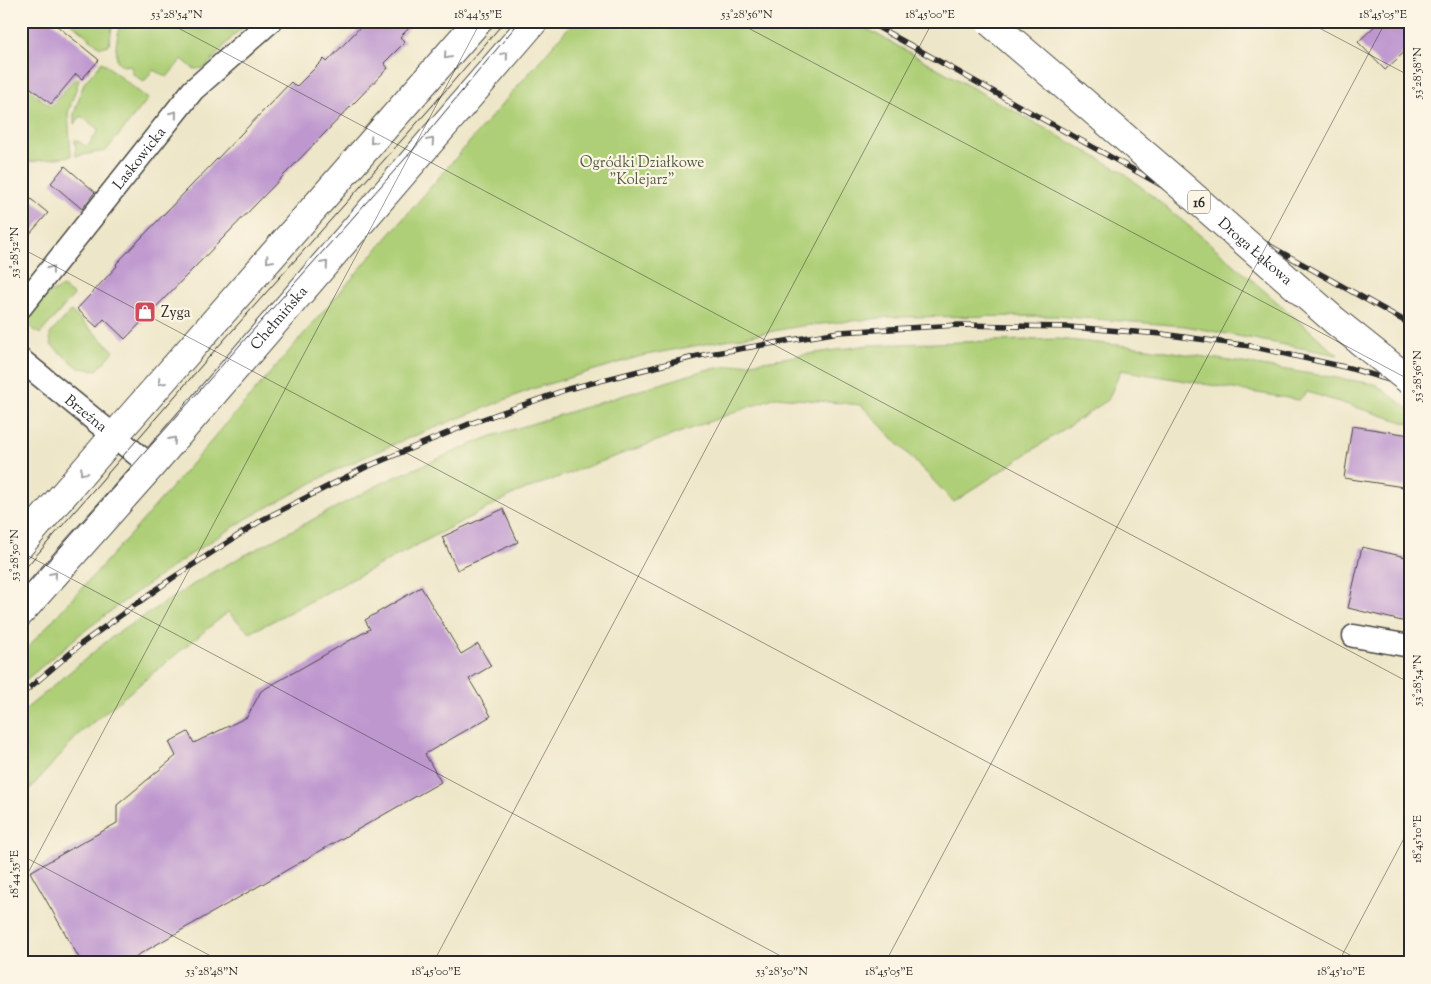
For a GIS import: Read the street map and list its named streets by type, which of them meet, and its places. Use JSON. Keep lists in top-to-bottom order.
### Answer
{
  "streets": {
    "main road": ["16", "Droga Łąkowa", "Chełmińska"],
    "street": ["Laskowicka", "Brzeźna"]
  },
  "crossings": [
    ["Chełmińska", "Brzeźna"]
  ],
  "one_way": ["Laskowicka"],
  "parks": ["Ogródki Działkowe \"Kolejarz\""],
  "places": {
    "shop": ["Zyga"]
  },
  "coordinates": [
    "53°28'54\"N",
    "18°44'55\"E",
    "53°28'56\"N",
    "18°45'00\"E",
    "18°45'05\"E",
    "53°28'58\"N",
    "53°28'52\"N",
    "53°28'50\"N",
    "18°45'10\"E",
    "53°28'48\"N"
  ]
}
